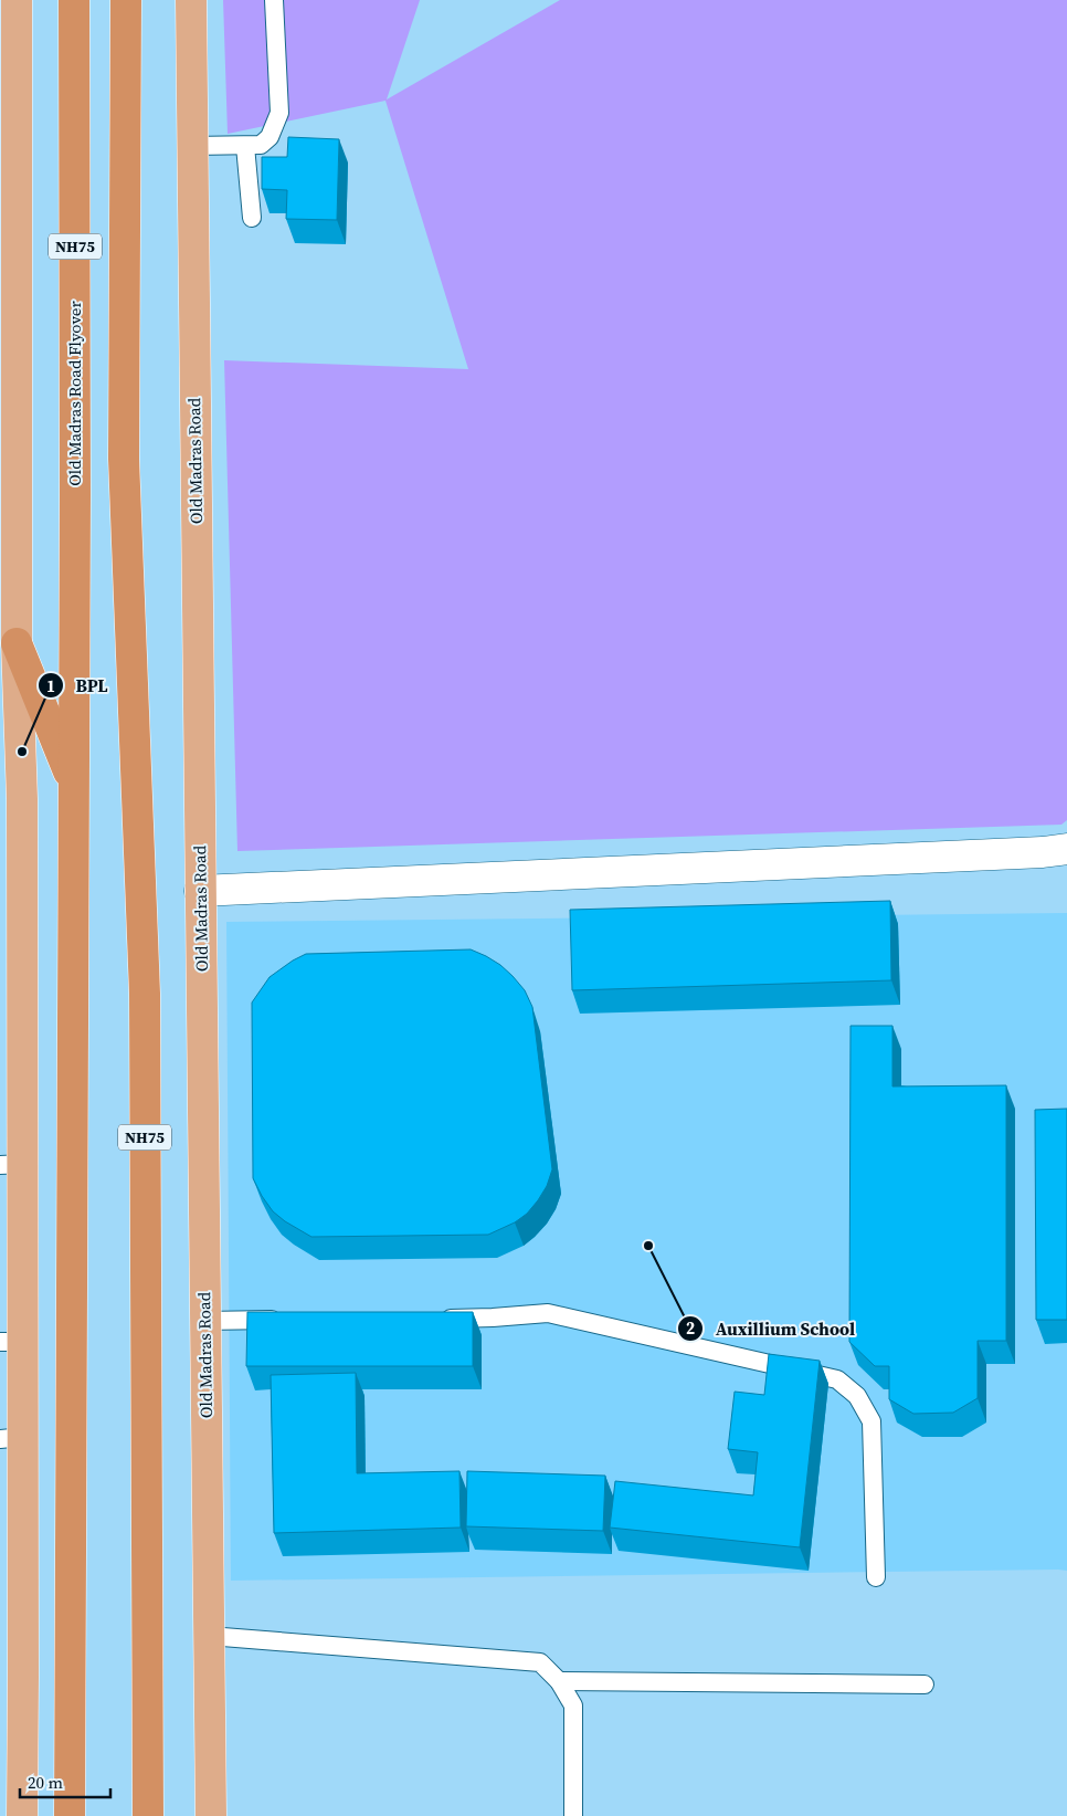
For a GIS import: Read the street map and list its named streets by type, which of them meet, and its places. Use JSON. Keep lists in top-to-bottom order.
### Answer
{
  "streets": {
    "highway": ["NH75", "Old Madras Road Flyover"],
    "main road": ["Old Madras Road"]
  },
  "crossings": [
    ["NH75", "Old Madras Road Flyover"]
  ],
  "places": ["BPL", "Auxillium School"],
  "scale_bar": "20 m"
}
